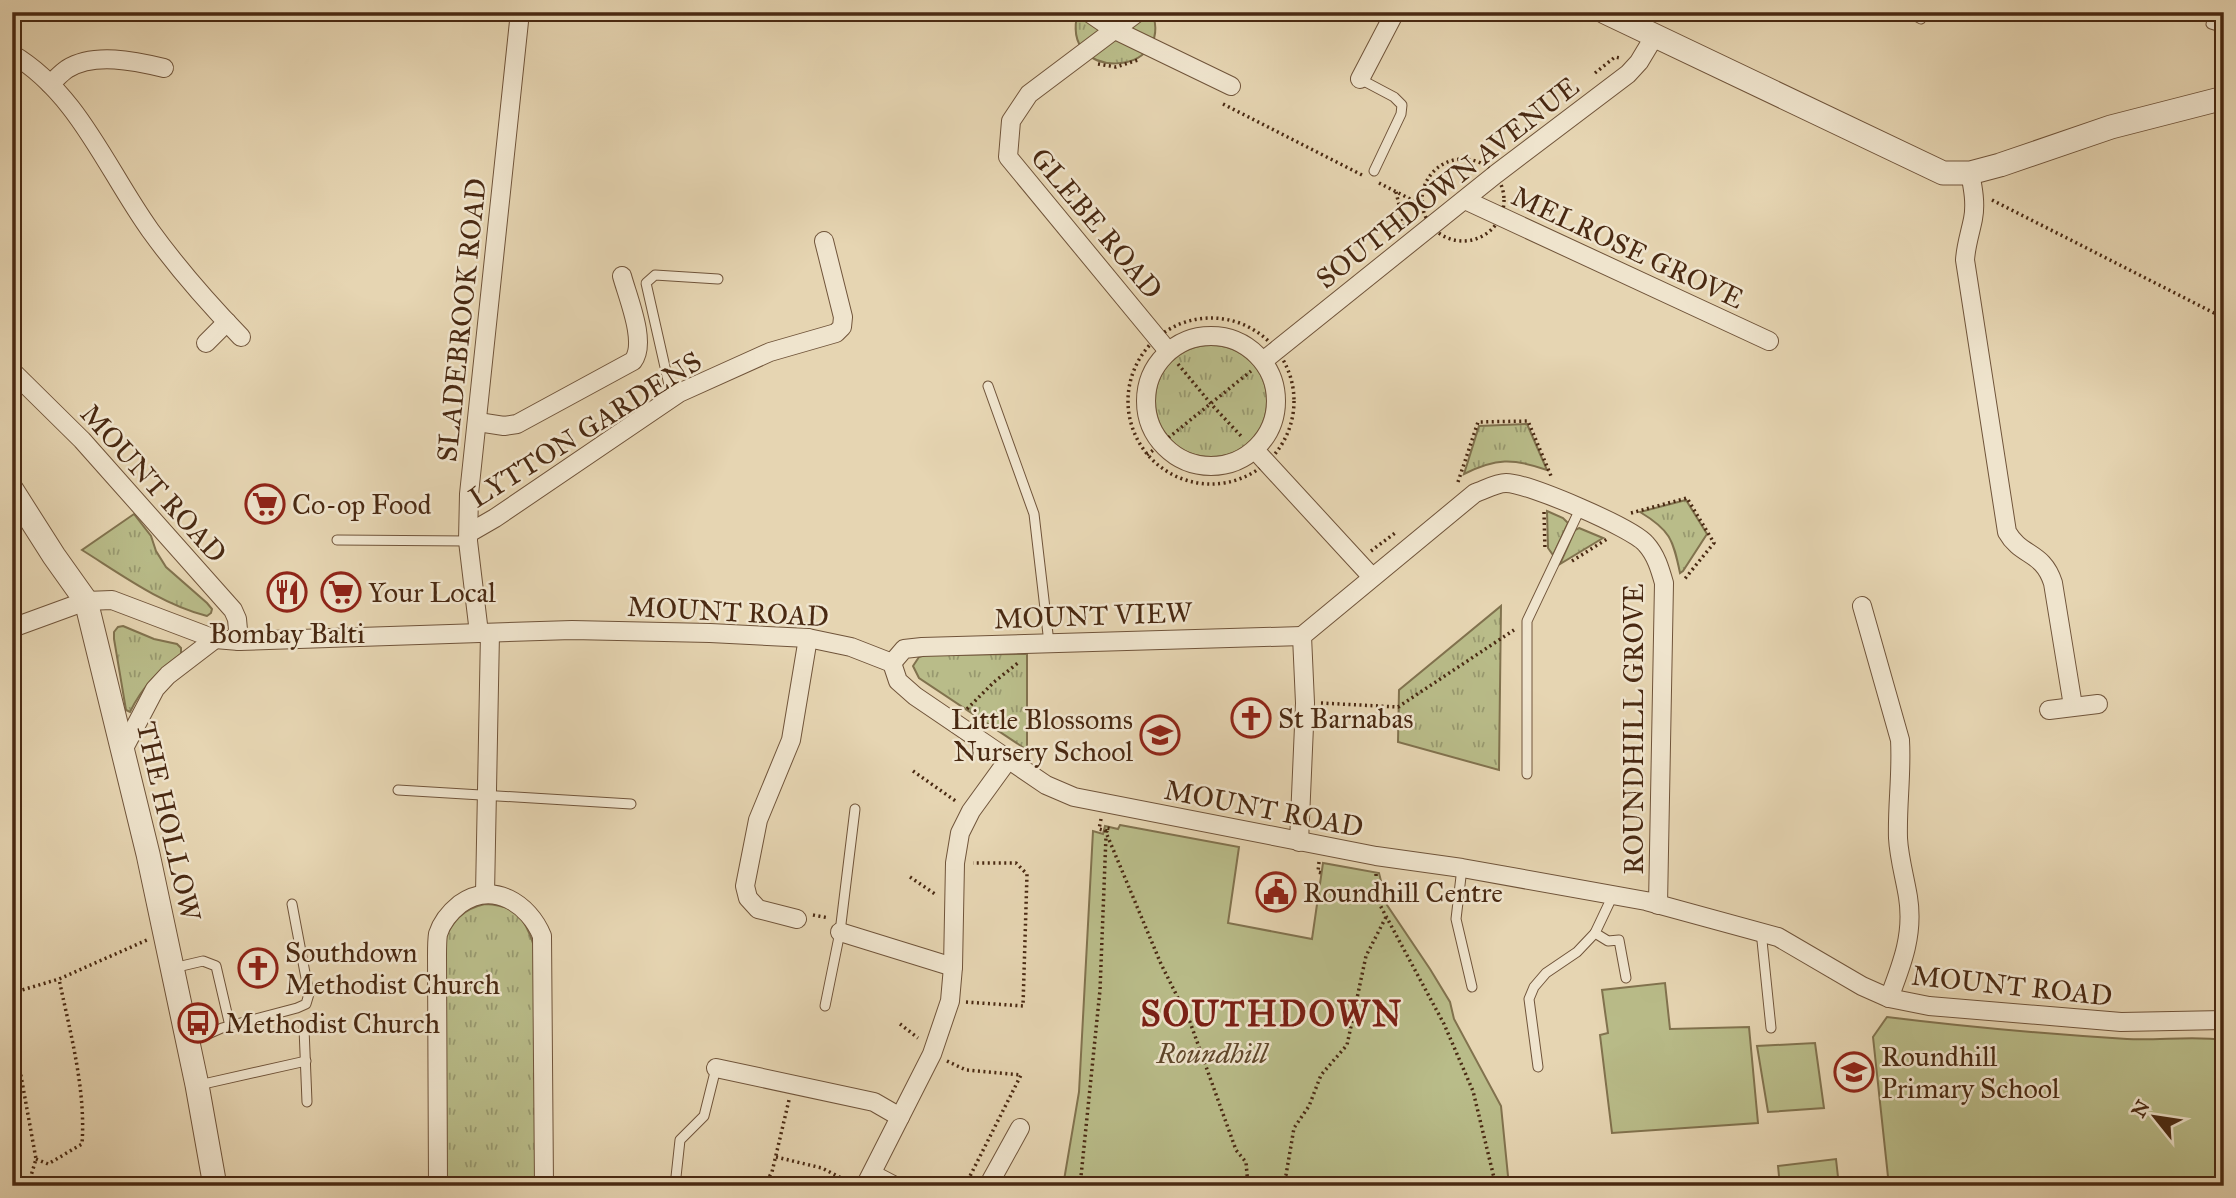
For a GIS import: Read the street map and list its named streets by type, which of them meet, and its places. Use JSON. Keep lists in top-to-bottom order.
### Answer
{
  "streets": {
    "street": [
      "SOUTHDOWN AVENUE",
      "GLEBE ROAD",
      "MELROSE GROVE",
      "SLADEBROOK ROAD",
      "LYTTON GARDENS",
      "MOUNT ROAD",
      "MOUNT VIEW",
      "ROUNDHILL GROVE",
      "THE HOLLOW"
    ]
  },
  "crossings": [
    ["SOUTHDOWN AVENUE", "MELROSE GROVE"],
    ["SLADEBROOK ROAD", "LYTTON GARDENS"],
    ["SLADEBROOK ROAD", "MOUNT ROAD"],
    ["MOUNT ROAD", "MOUNT VIEW"],
    ["MOUNT ROAD", "ROUNDHILL GROVE"],
    ["MOUNT ROAD", "THE HOLLOW"],
    ["MOUNT VIEW", "ROUNDHILL GROVE"]
  ],
  "districts": ["SOUTHDOWN"],
  "parks": ["Roundhill"],
  "places": {
    "supermarket": ["Co-op Food", "Your Local"],
    "restaurant": ["Bombay Balti"],
    "church": ["St Barnabas", "Southdown Methodist Church"],
    "school or university": ["Little Blossoms Nursery School", "Roundhill Primary School"],
    "public building": ["Roundhill Centre"],
    "bus stop": ["Methodist Church"]
  },
  "north": "top left"
}
